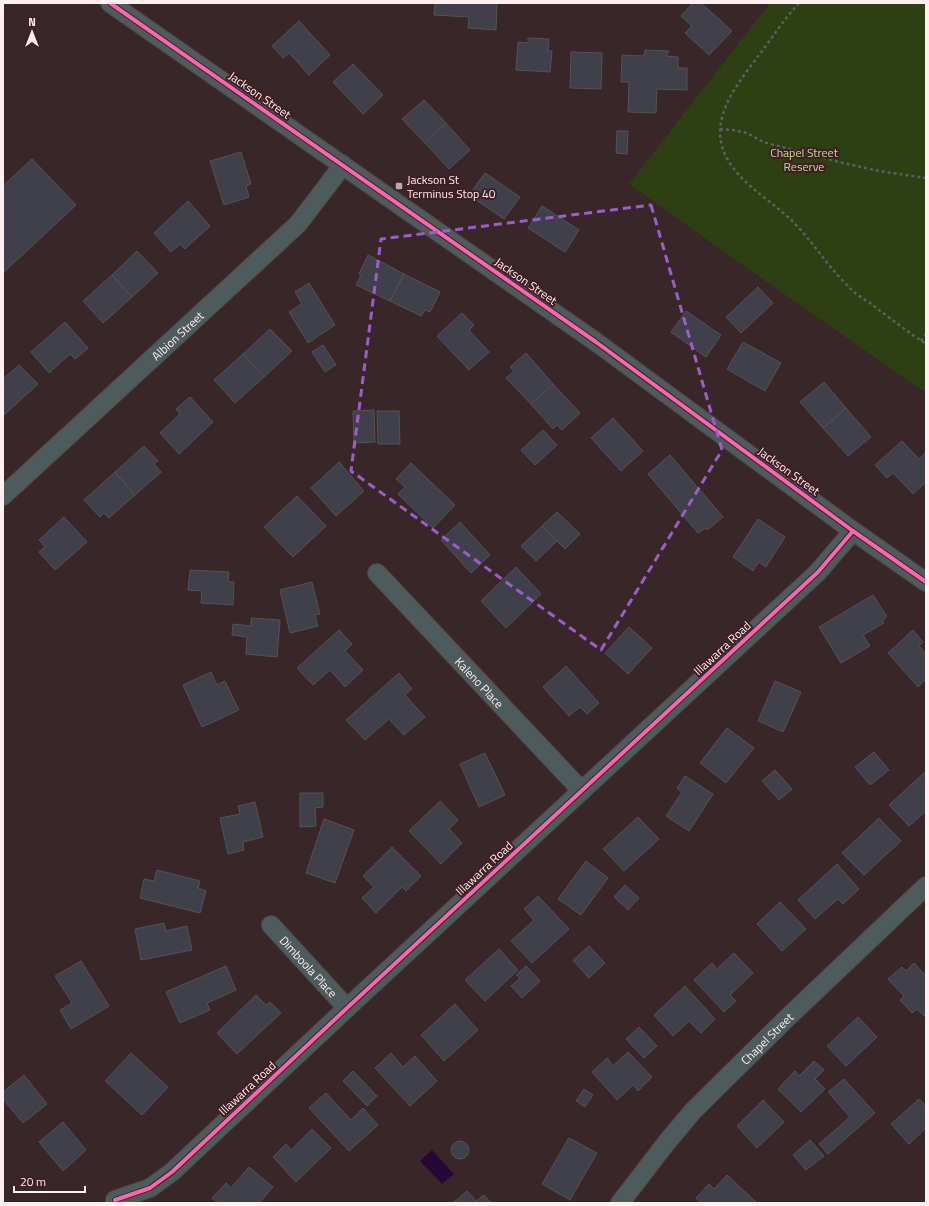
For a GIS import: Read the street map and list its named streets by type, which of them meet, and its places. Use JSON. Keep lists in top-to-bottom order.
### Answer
{
  "streets": {
    "street": [
      "Jackson Street",
      "Albion Street",
      "Illawarra Road",
      "Kaleno Place",
      "Dimboola Place",
      "Chapel Street"
    ]
  },
  "crossings": [
    ["Jackson Street", "Albion Street"],
    ["Jackson Street", "Illawarra Road"],
    ["Illawarra Road", "Kaleno Place"],
    ["Illawarra Road", "Dimboola Place"]
  ],
  "parks": ["Chapel Street Reserve"],
  "places": {
    "transit": ["Jackson St Terminus Stop 40"]
  },
  "scale_bar": "20 m",
  "north": "top"
}
